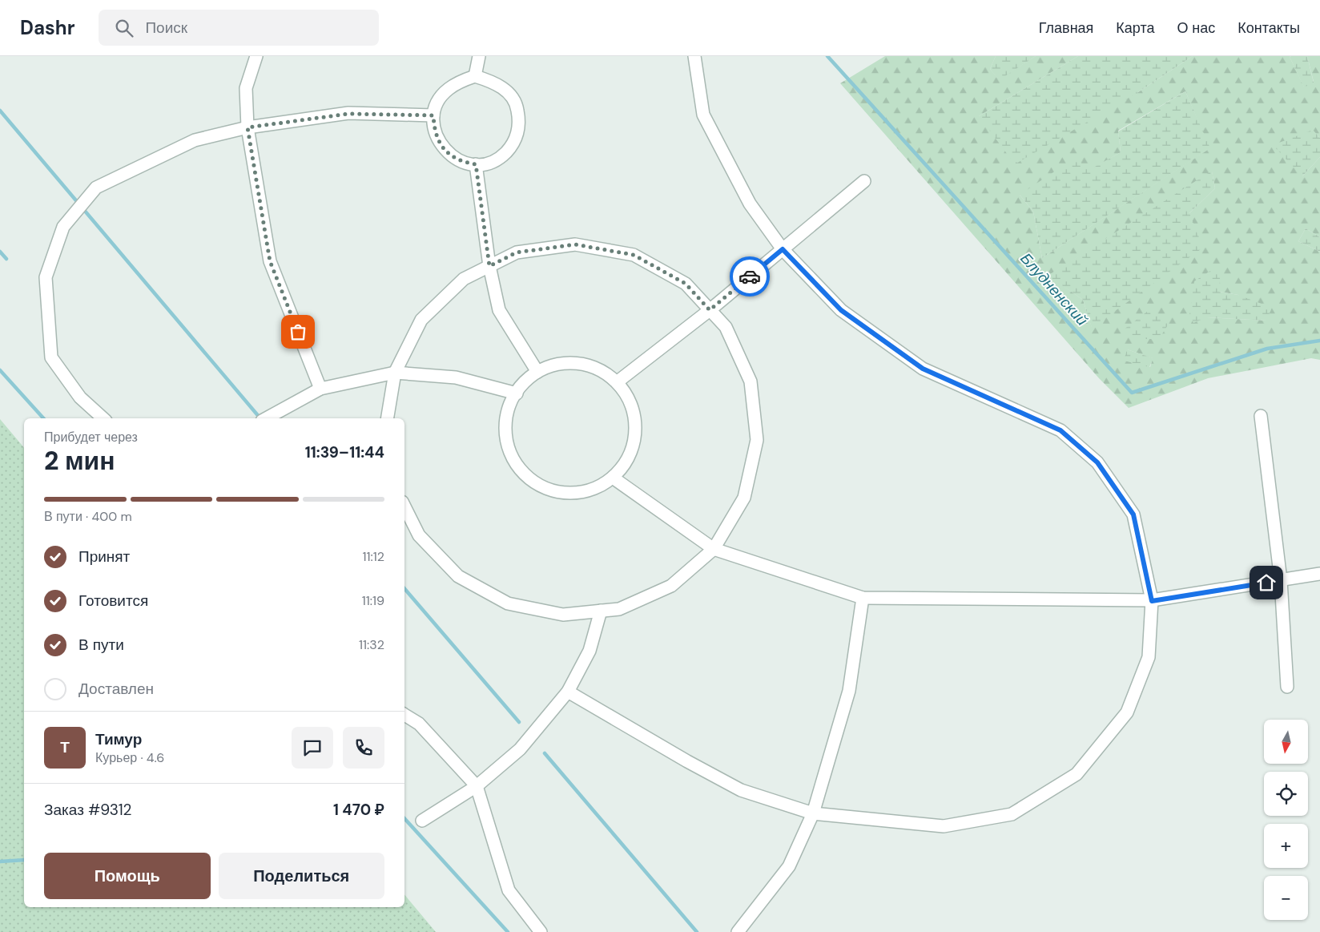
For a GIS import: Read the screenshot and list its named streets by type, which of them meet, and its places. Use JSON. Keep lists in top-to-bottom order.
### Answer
{
  "water": ["Блудненский"],
  "north": "bottom",
  "page": {
    "header": "Dashr",
    "search": "Поиск",
    "nav": [
      "Главная",
      "Карта",
      "О нас",
      "Контакты"
    ],
    "heading": ["2 мин", "Прибудет через", "11:39–11:44"],
    "panel": [
      "Тимур",
      "Курьер · 4.6",
      "Заказ #9312",
      "1 470 ₽"
    ],
    "bar": "В пути · 400 m",
    "list": [
      ["Принят", "11:12"],
      ["Готовится", "11:19"],
      ["В пути", "11:32"],
      "Доставлен"
    ],
    "map_buttons": ["+", "−"],
    "round": "Т",
    "buttons": ["Помощь", "Поделиться"]
  }
}
